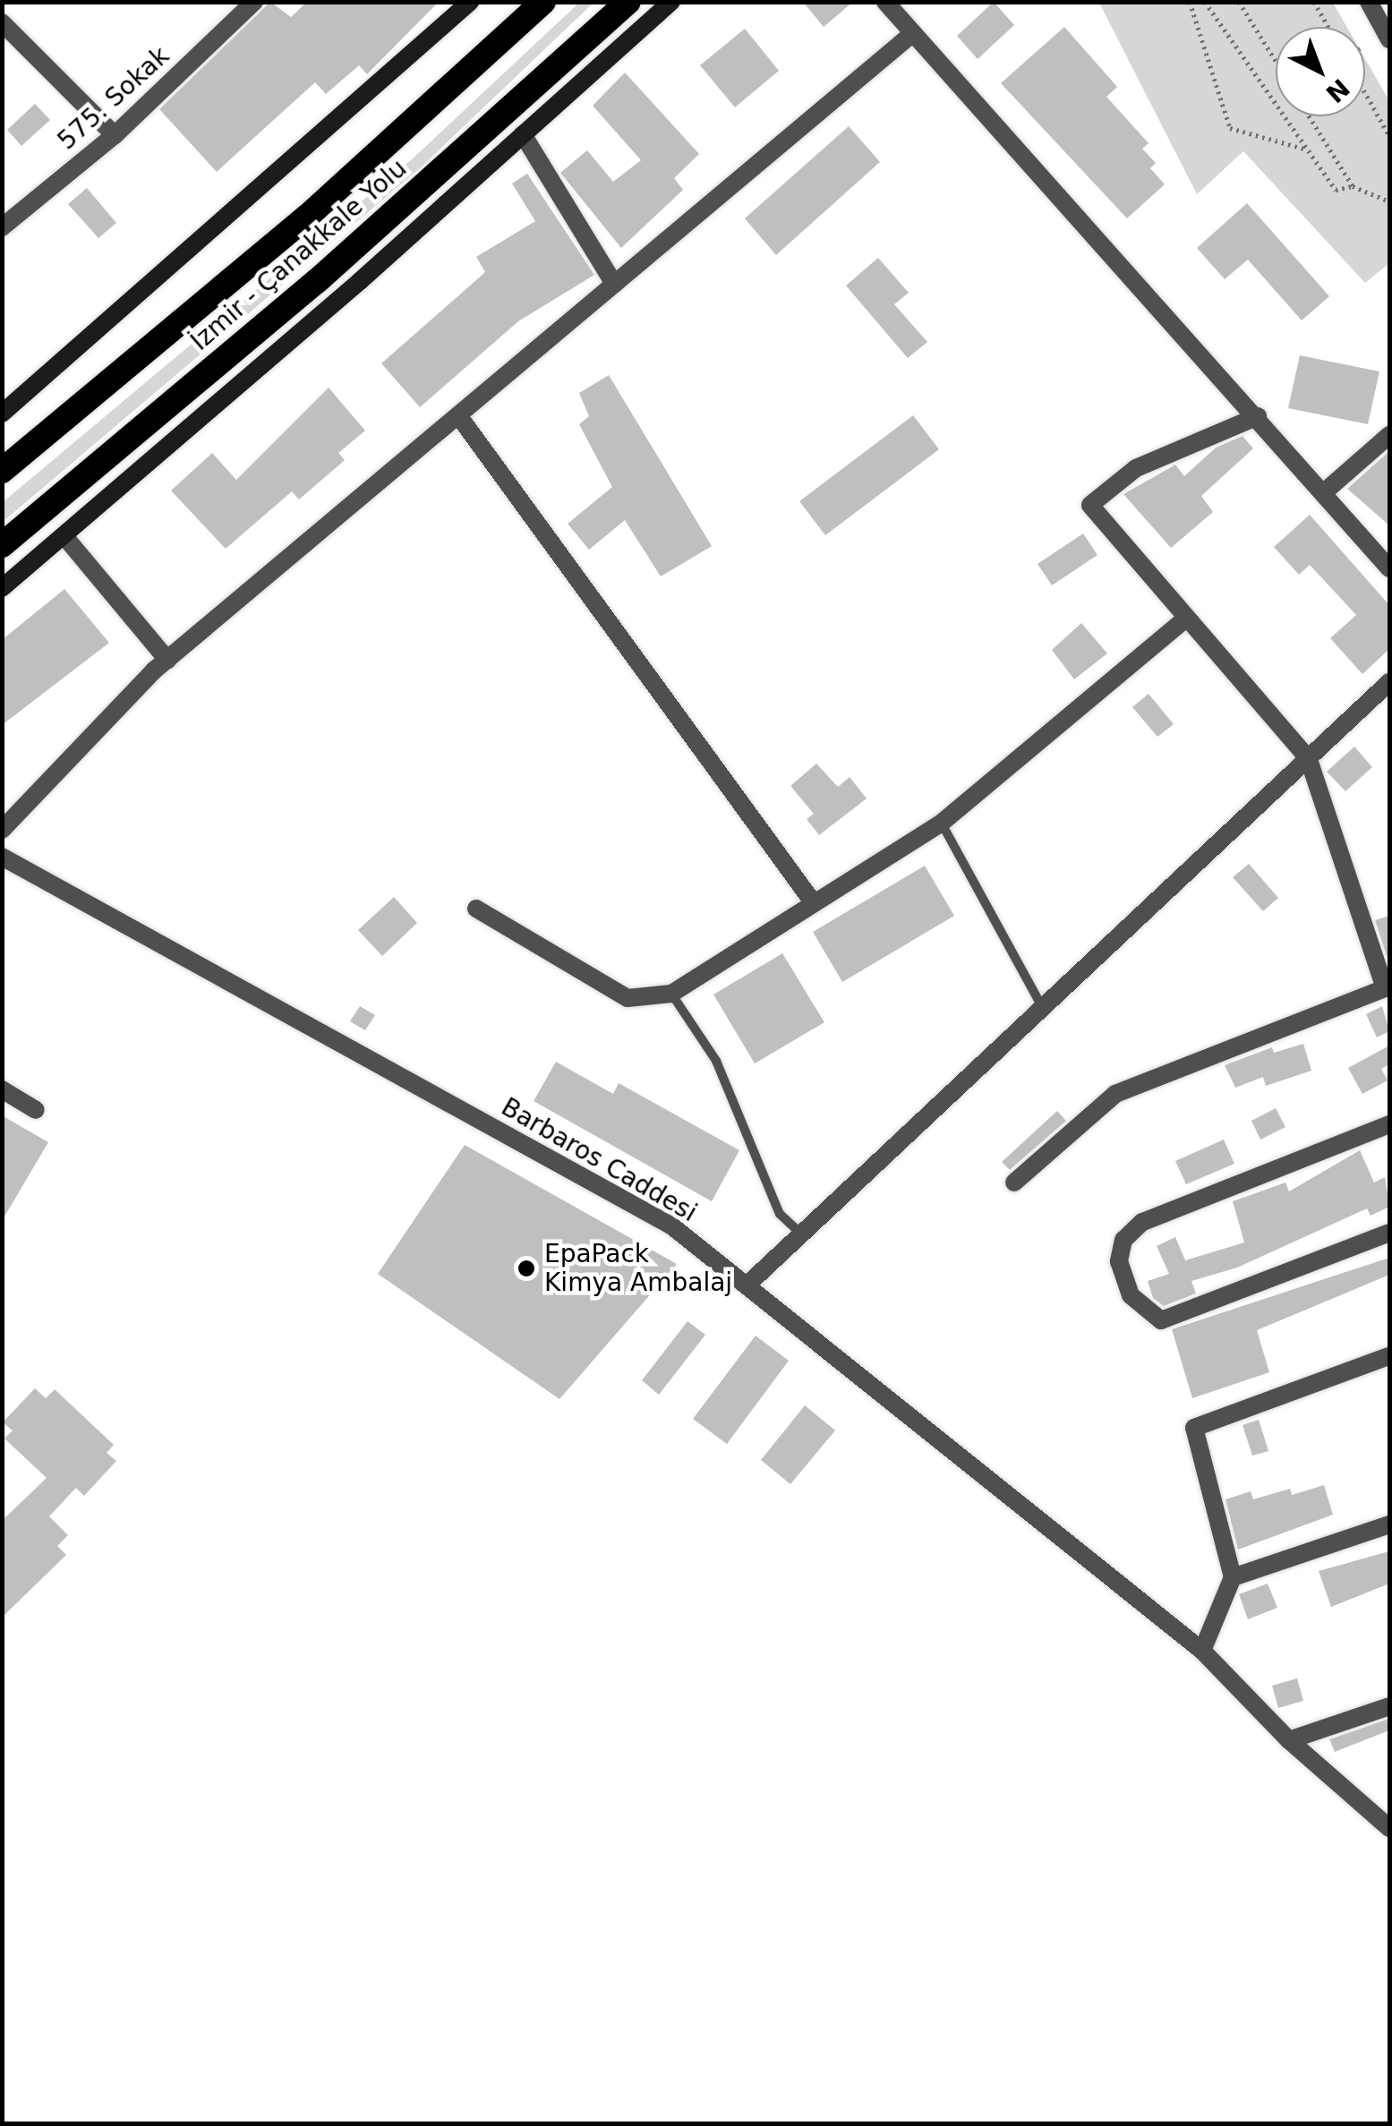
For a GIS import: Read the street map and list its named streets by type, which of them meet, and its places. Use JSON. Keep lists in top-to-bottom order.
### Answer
{
  "streets": {
    "highway": ["İzmir - Çanakkale Yolu"],
    "street": ["575. Sokak", "Barbaros Caddesi"]
  },
  "places": ["EpaPack Kimya Ambalaj"],
  "north": "bottom right"
}
